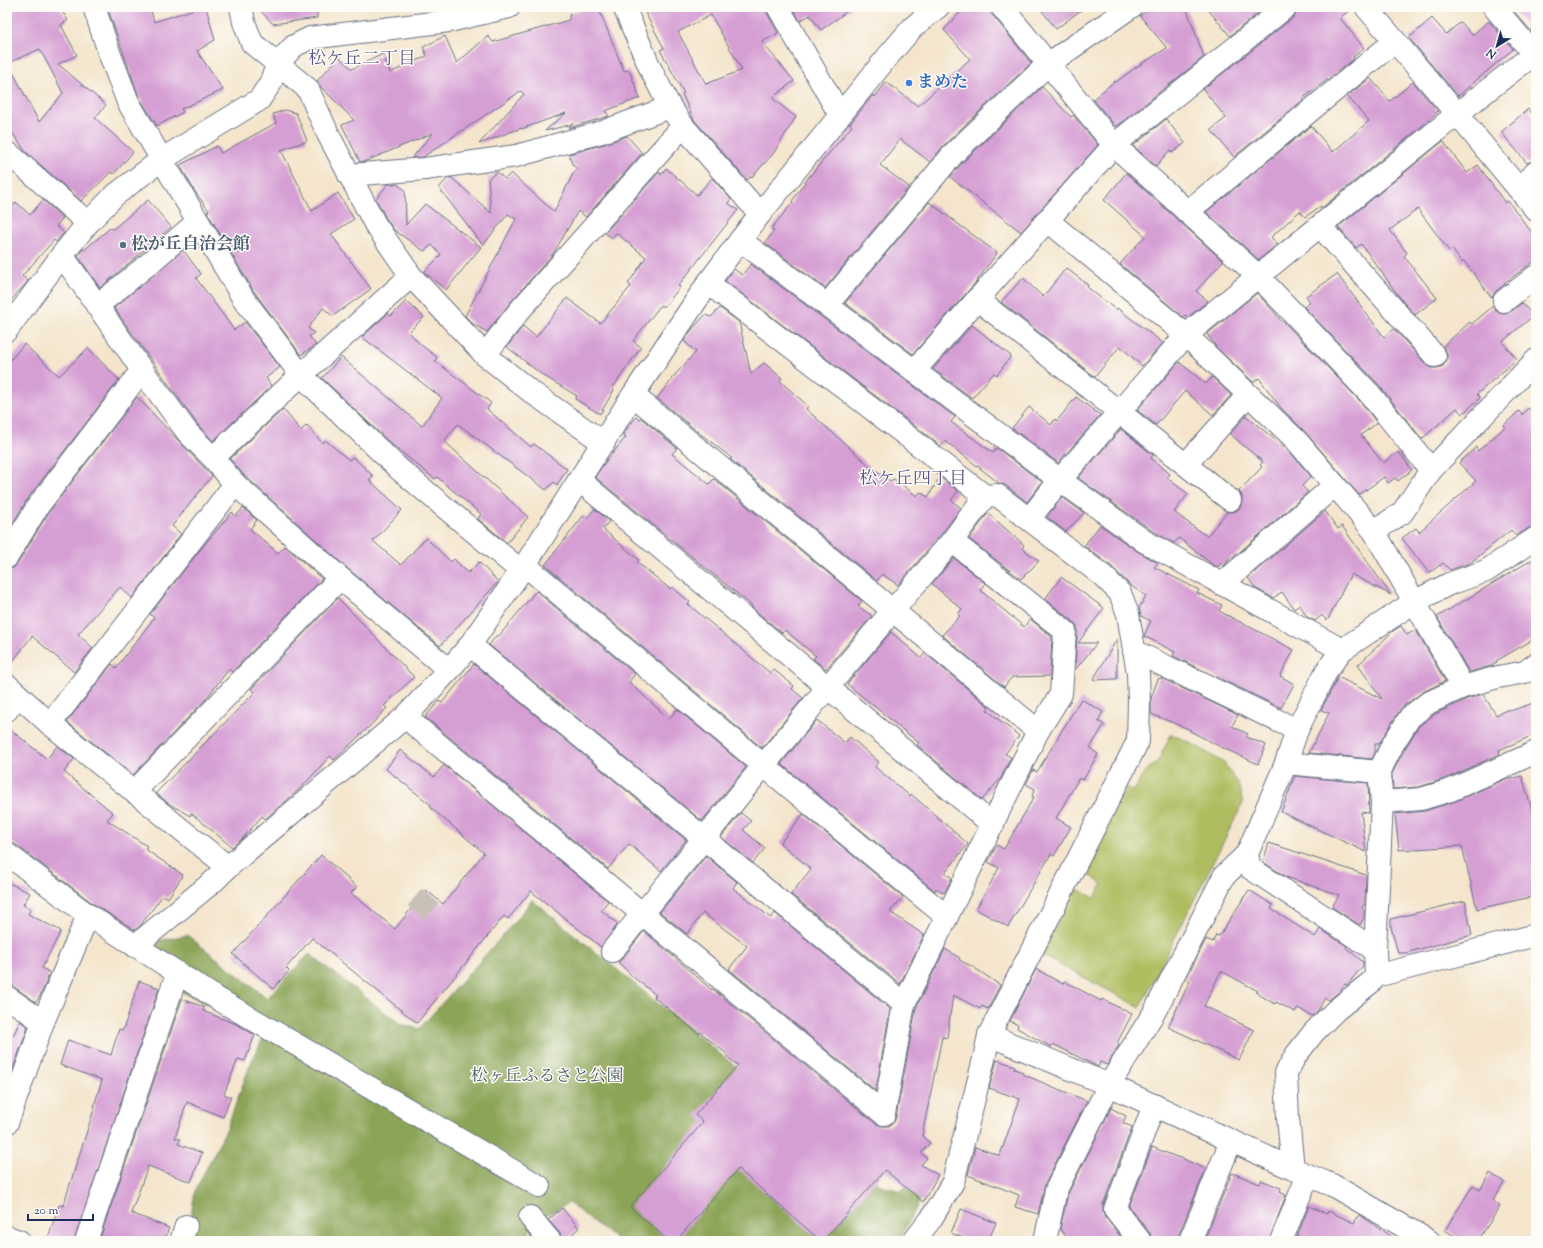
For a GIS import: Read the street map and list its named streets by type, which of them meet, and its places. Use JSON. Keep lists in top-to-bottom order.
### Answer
{
  "districts": ["松ケ丘二丁目", "松ケ丘四丁目"],
  "parks": ["松ヶ丘ふるさと公園"],
  "places": ["まめた", "松が丘自治会館"],
  "scale_bar": "20 m",
  "north": "bottom left"
}
